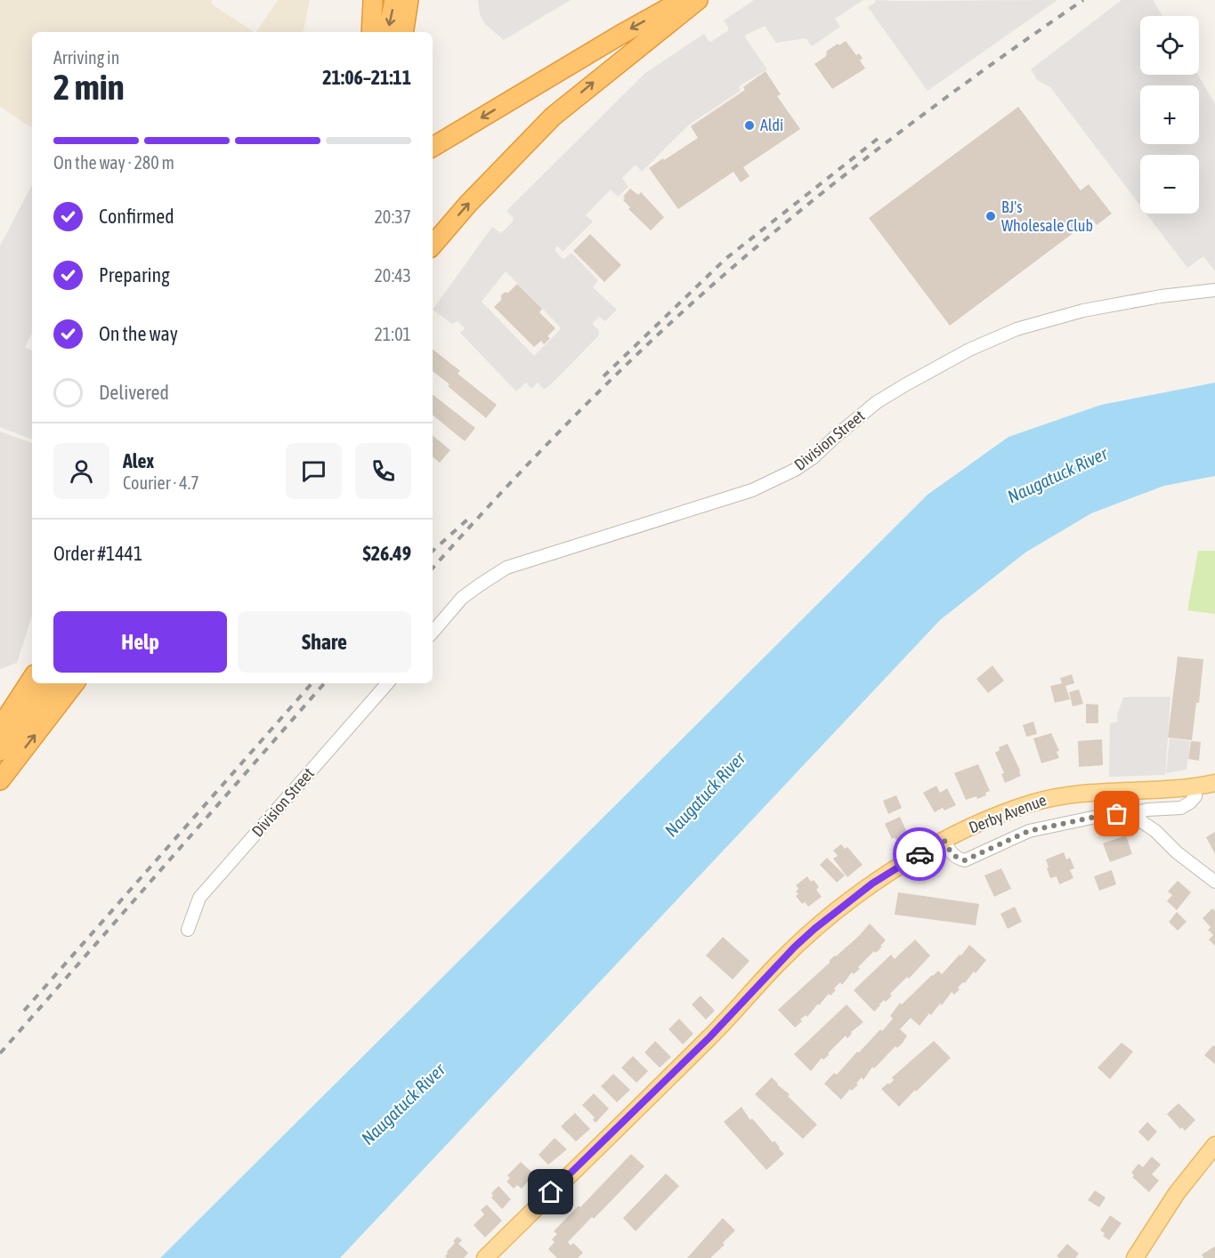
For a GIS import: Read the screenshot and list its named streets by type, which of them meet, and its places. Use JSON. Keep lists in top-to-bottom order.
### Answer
{
  "streets": {
    "main road": ["Derby Avenue"],
    "street": ["Division Street"]
  },
  "water": ["Naugatuck River"],
  "places": ["Aldi", "BJ's Wholesale Club"],
  "page": {
    "map_buttons": ["+", "−"],
    "heading": ["2 min", "Arriving in", "21:06–21:11"],
    "panel": [
      "Alex",
      "Courier · 4.7",
      "Order #1441",
      "$26.49"
    ],
    "bar": "On the way · 280 m",
    "list": [
      ["Confirmed", "20:37"],
      ["Preparing", "20:43"],
      ["On the way", "21:01"],
      "Delivered"
    ],
    "buttons": ["Help", "Share"]
  }
}
